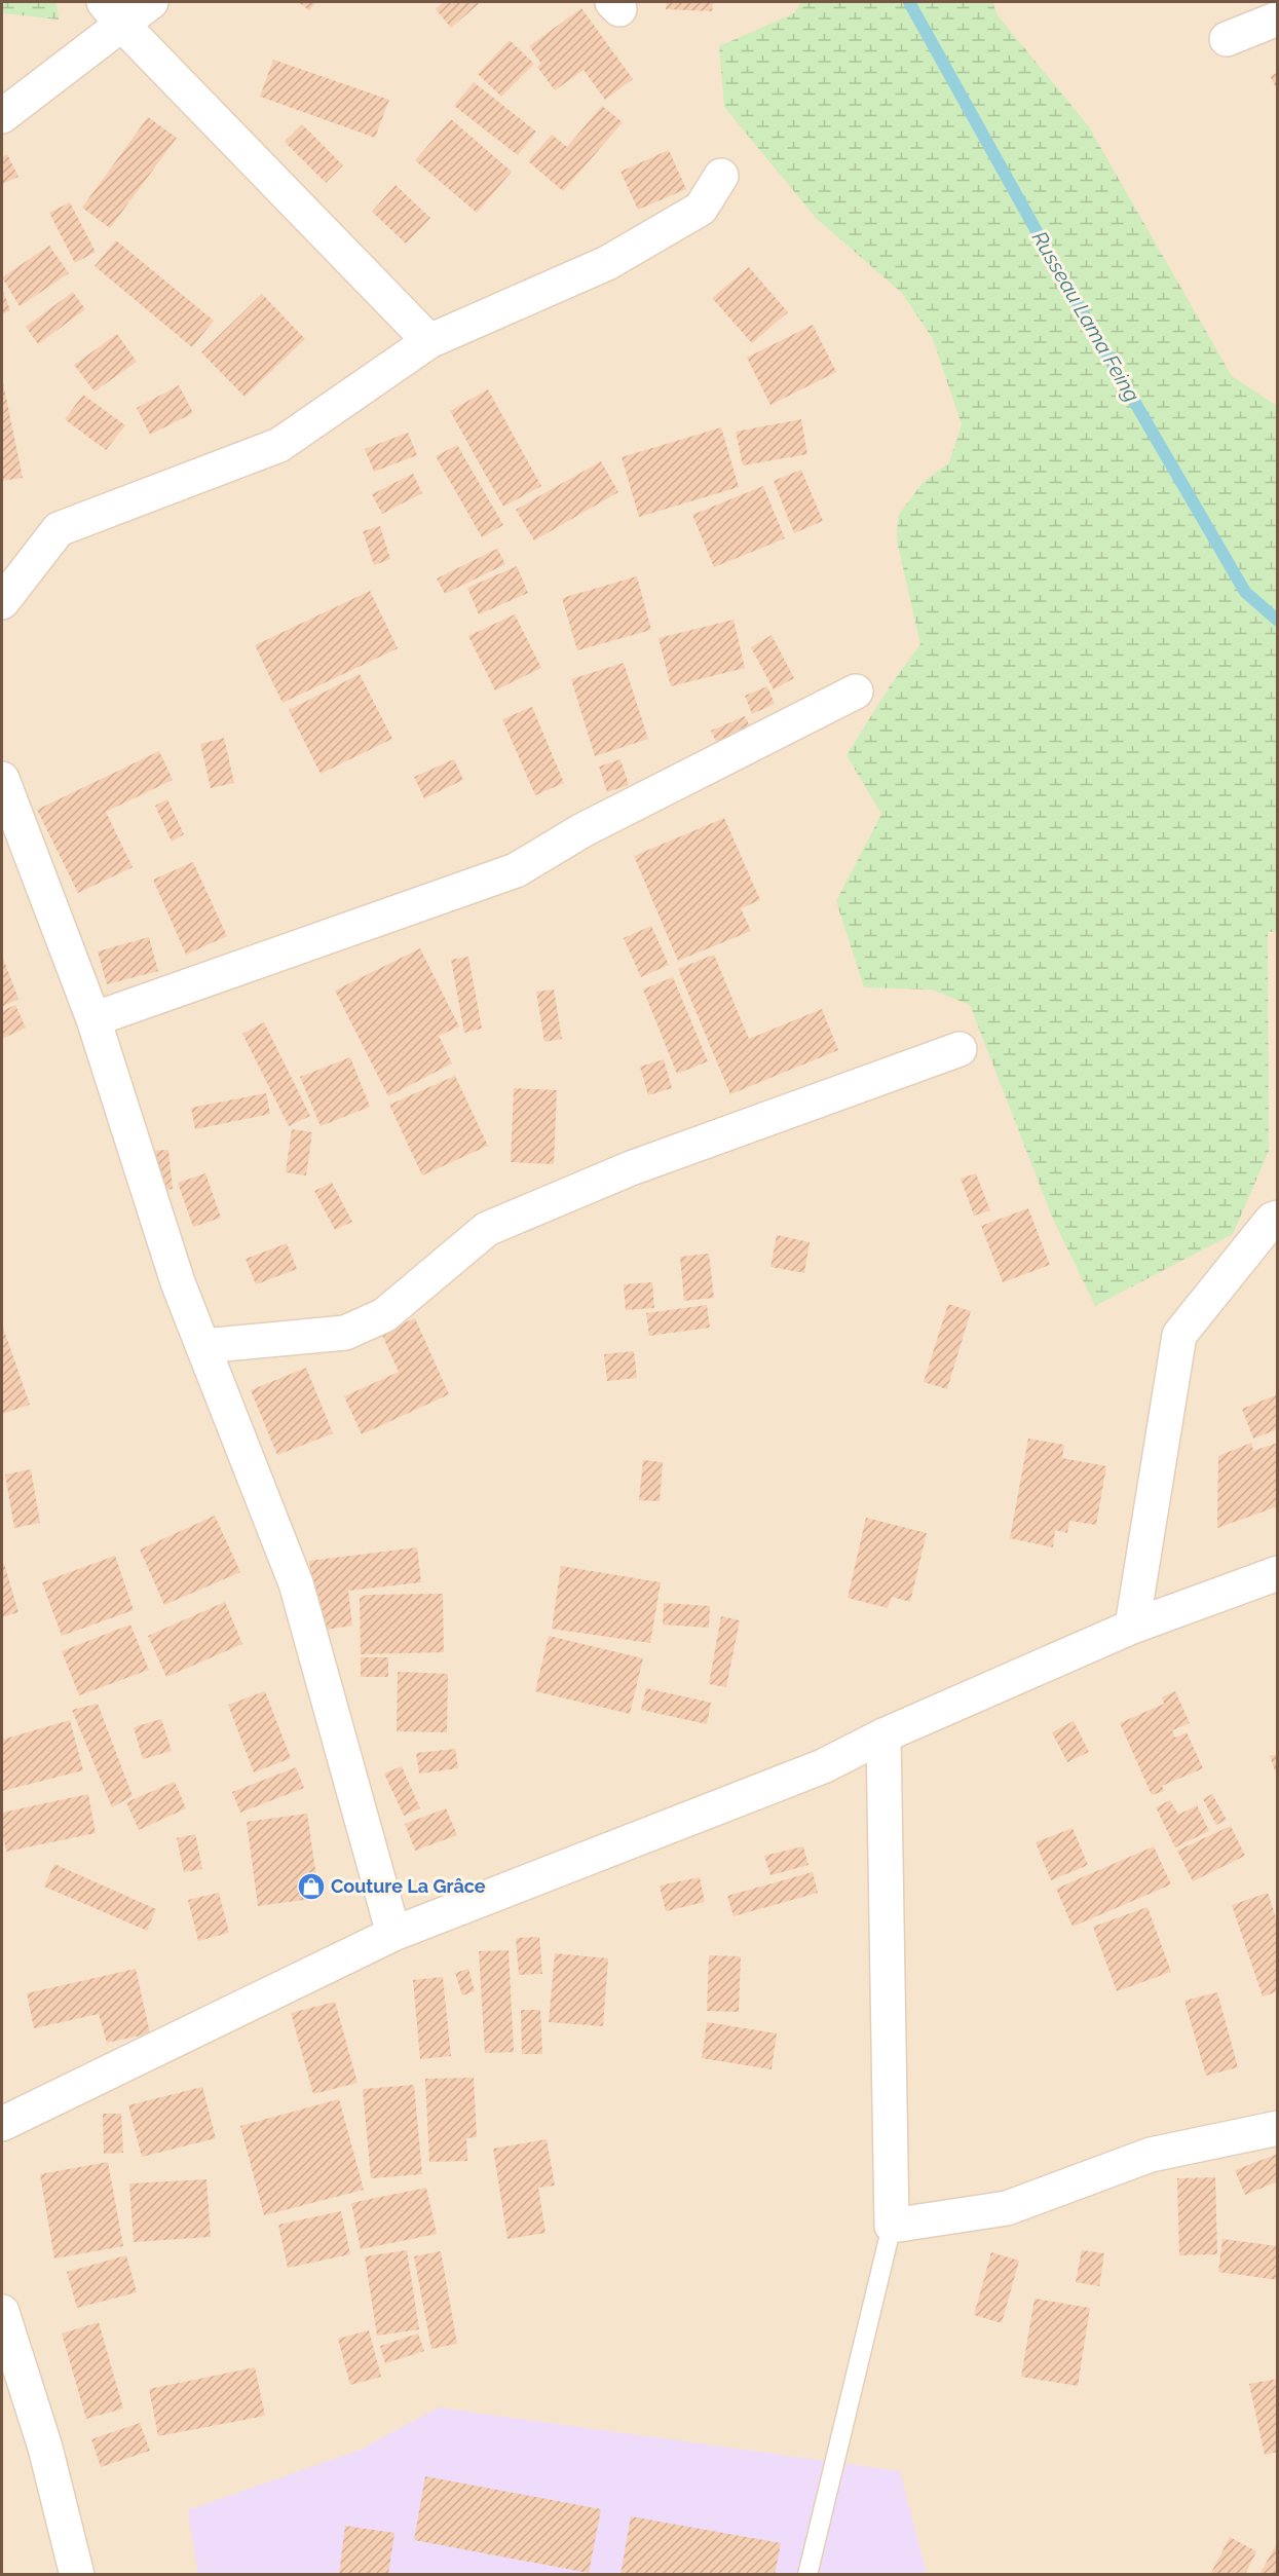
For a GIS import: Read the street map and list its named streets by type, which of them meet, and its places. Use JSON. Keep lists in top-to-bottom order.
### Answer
{
  "water": ["Russeau Lama Feing"],
  "places": {
    "shop": ["Couture La Grâce"]
  }
}
